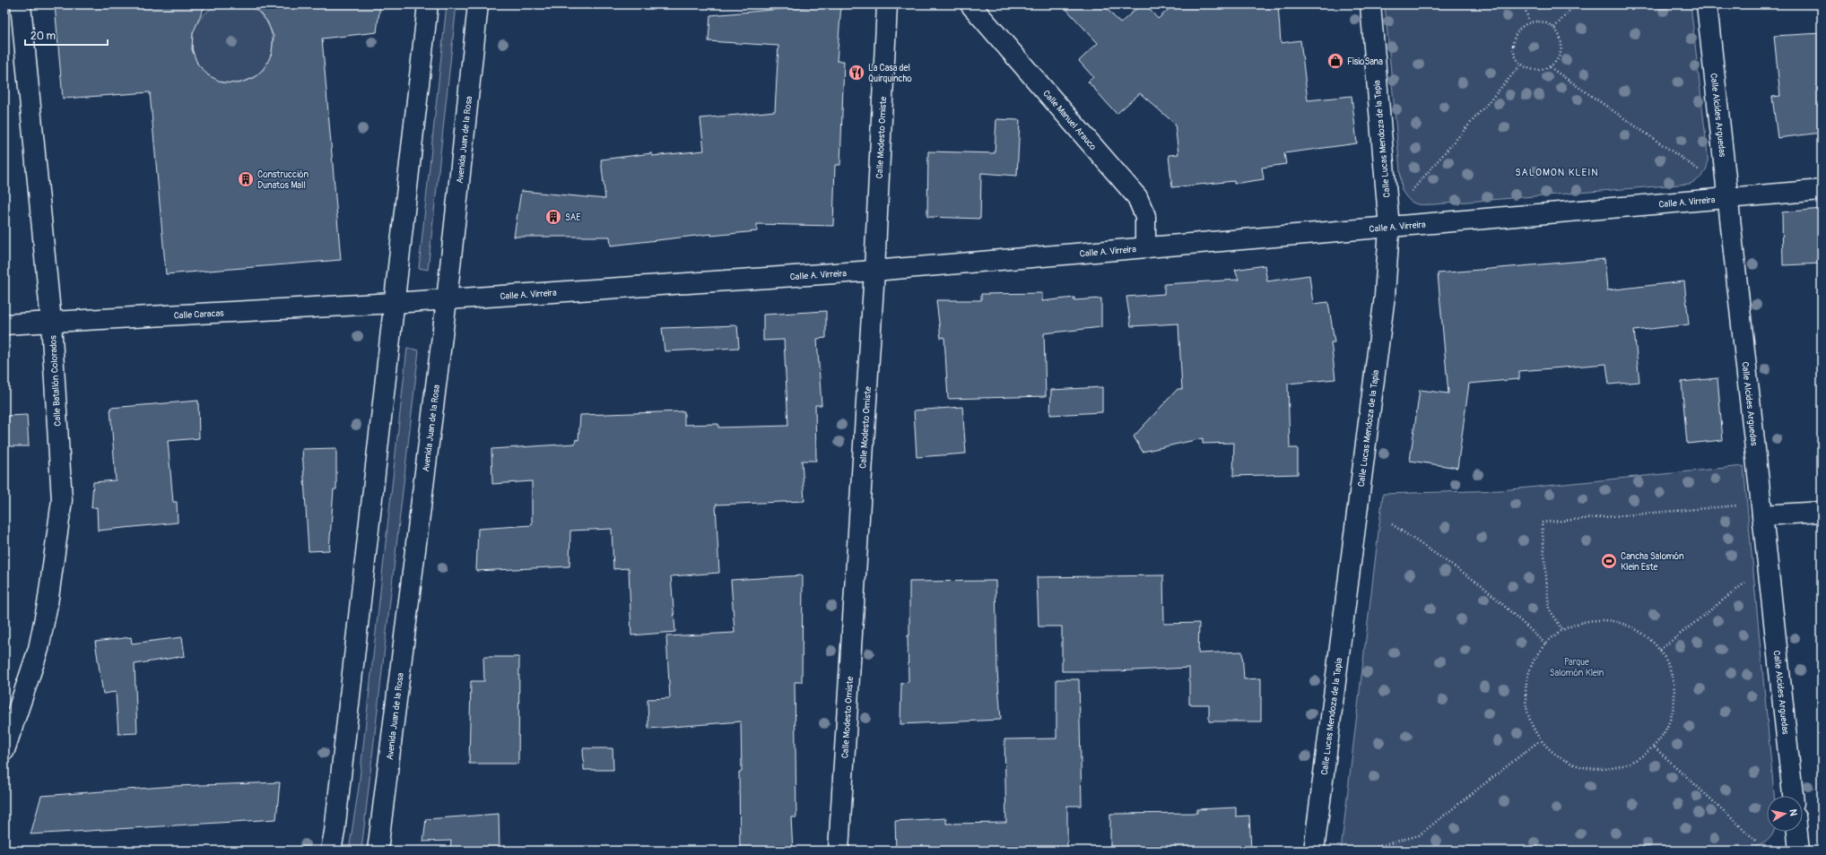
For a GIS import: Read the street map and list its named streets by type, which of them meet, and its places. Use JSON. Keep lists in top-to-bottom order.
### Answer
{
  "streets": {
    "street": [
      "Calle Alcides Arguedas",
      "Calle Manuel Arauco",
      "Calle Modesto Omiste",
      "Avenida Juan de la Rosa",
      "Calle Lucas Mendoza de la Tapia",
      "Calle A. Virreira",
      "Calle Caracas",
      "Calle Batallón Colorados"
    ]
  },
  "crossings": [
    ["Calle Alcides Arguedas", "Calle A. Virreira"],
    ["Calle Manuel Arauco", "Calle A. Virreira"],
    ["Calle Modesto Omiste", "Calle A. Virreira"],
    ["Avenida Juan de la Rosa", "Calle A. Virreira"],
    ["Calle Lucas Mendoza de la Tapia", "Calle A. Virreira"],
    ["Calle A. Virreira", "Calle Caracas"],
    ["Calle Caracas", "Calle Batallón Colorados"]
  ],
  "districts": ["SALOMON KLEIN"],
  "parks": ["Parque Salomón Klein"],
  "places": {
    "shop": ["FisioSana"],
    "restaurant": ["La Casa del Quirquincho"],
    "building": ["Construcción Dunatos Mall", "SAE"],
    "sports": ["Cancha Salomón Klein Este"]
  },
  "scale_bar": "20 m",
  "north": "right"
}
